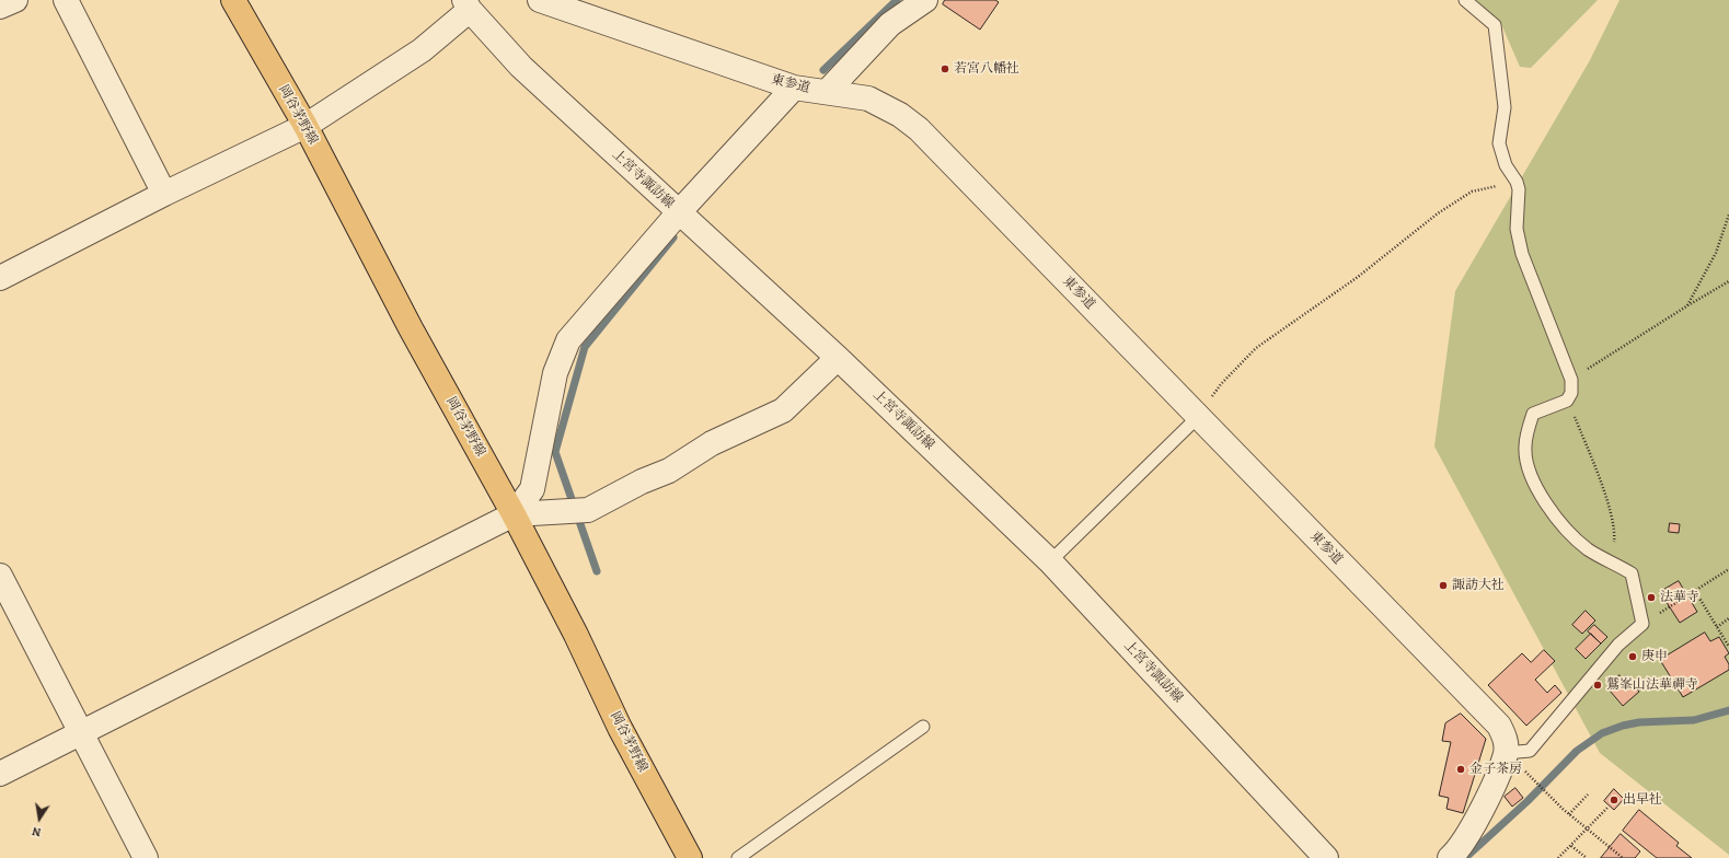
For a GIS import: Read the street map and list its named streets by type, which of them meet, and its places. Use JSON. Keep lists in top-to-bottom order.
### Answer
{
  "streets": {
    "main road": ["岡谷茅野線"],
    "street": ["東参道", "上宮寺諏訪線"]
  },
  "places": [
    "若宮八幡社",
    "諏訪大社",
    "法華寺",
    "庚申",
    "鷲峯山法華禪寺",
    "金子茶房",
    "出早社"
  ],
  "north": "bottom"
}
